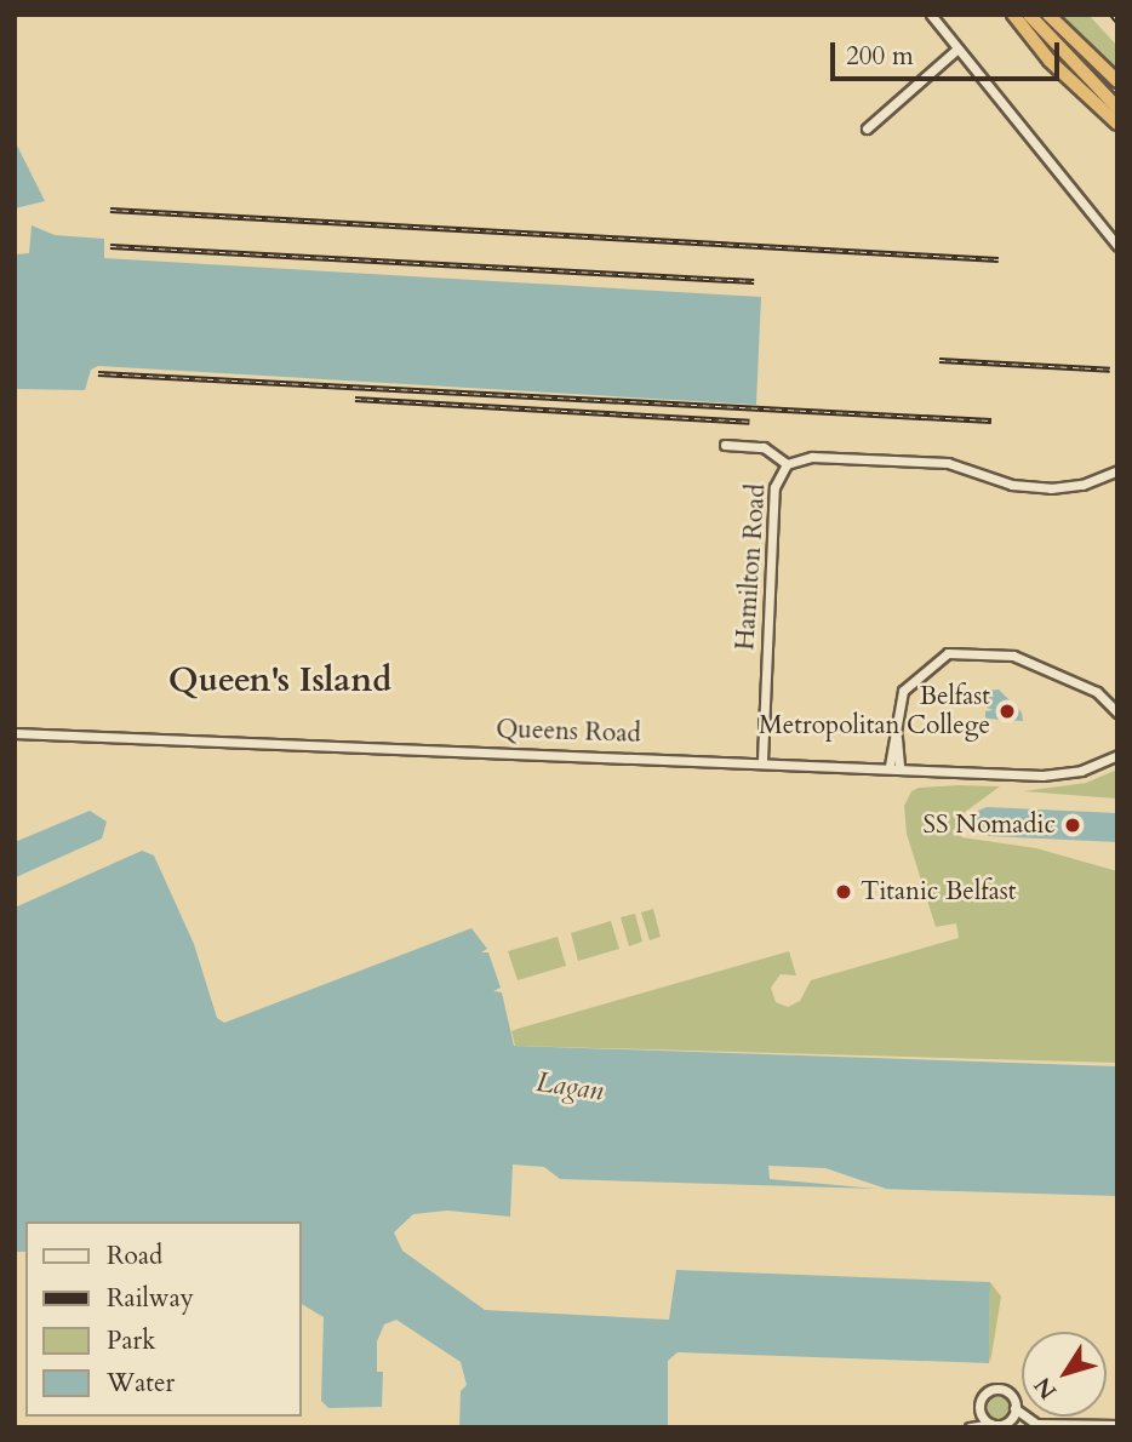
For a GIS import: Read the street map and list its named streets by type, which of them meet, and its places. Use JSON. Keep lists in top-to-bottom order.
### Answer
{
  "streets": {
    "street": ["Hamilton Road", "Queens Road"]
  },
  "crossings": [
    ["Hamilton Road", "Queens Road"]
  ],
  "districts": ["Queen's Island"],
  "water": ["Lagan"],
  "places": ["Belfast Metropolitan College", "SS Nomadic", "Titanic Belfast"],
  "legend": [
    "Road",
    "Railway",
    "Park",
    "Water"
  ],
  "scale_bar": "200 m",
  "north": "bottom left"
}
